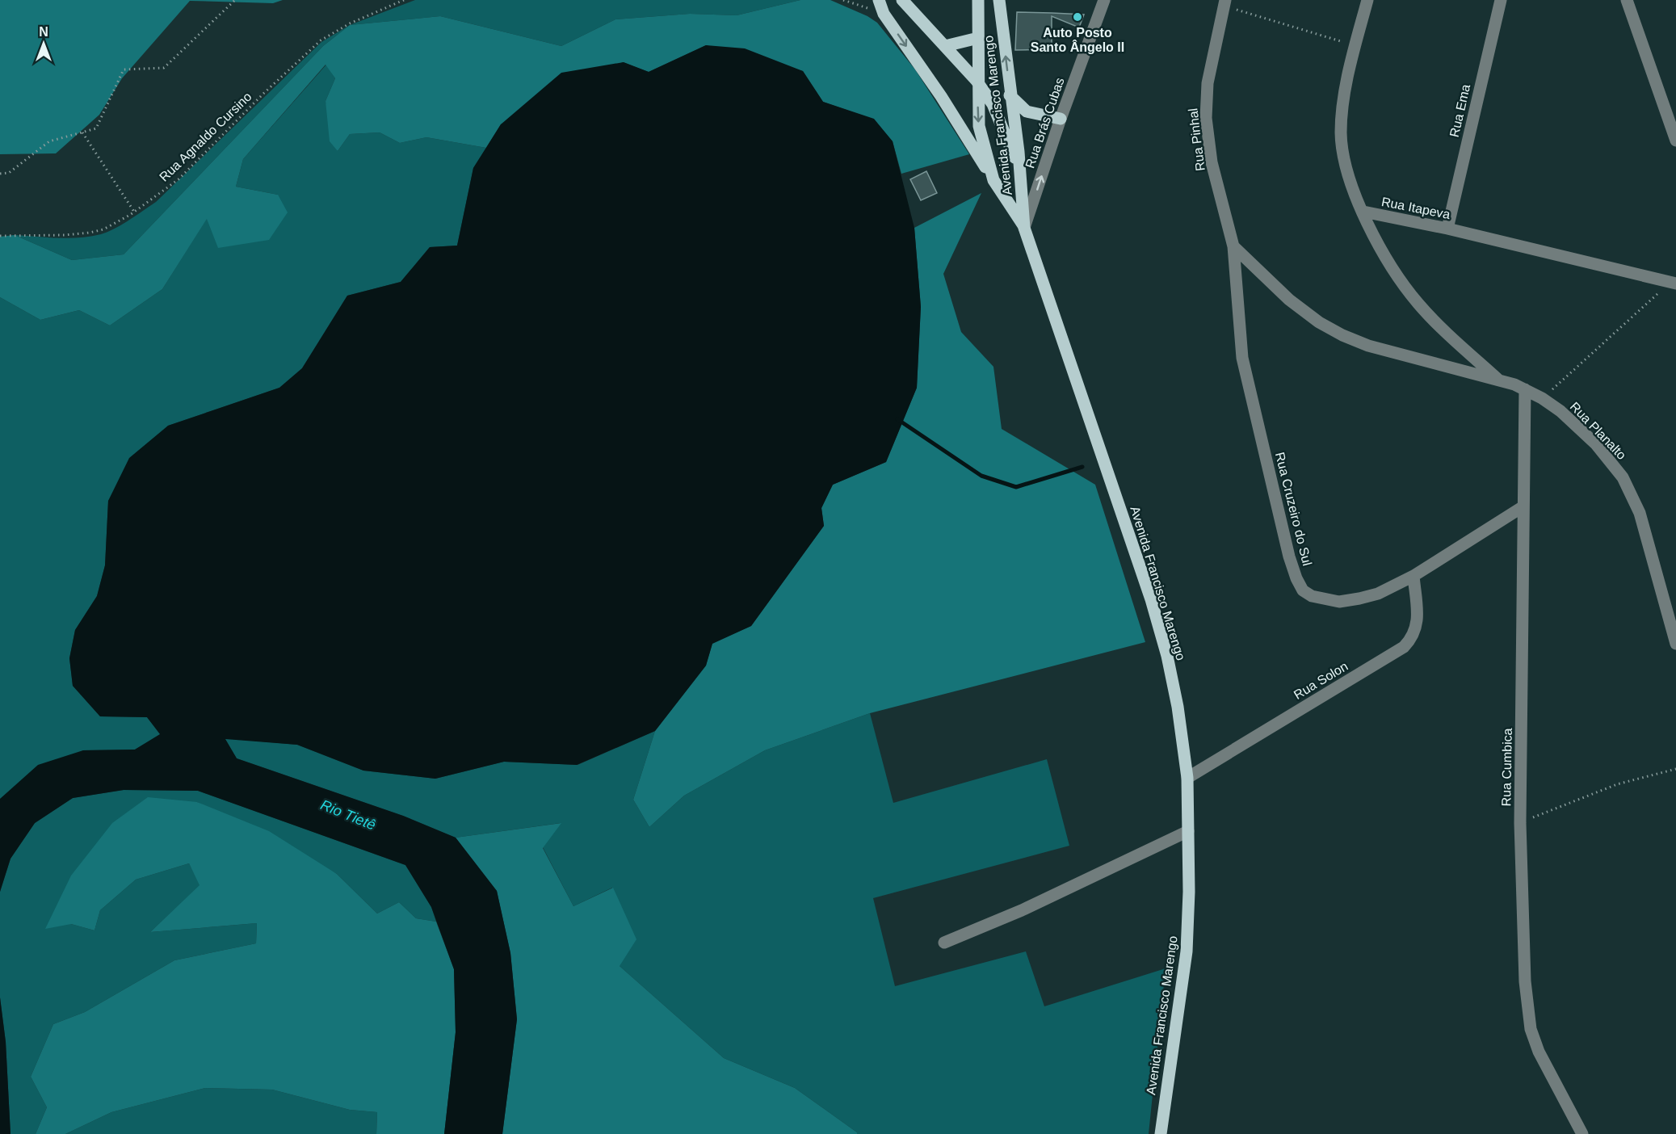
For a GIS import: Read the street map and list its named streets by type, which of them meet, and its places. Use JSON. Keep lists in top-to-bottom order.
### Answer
{
  "streets": {
    "main road": ["Avenida Francisco Marengo"],
    "street": [
      "Rua Ema",
      "Rua Brás Cubas",
      "Rua Pinhal",
      "Rua Itapeva",
      "Rua Planalto",
      "Rua Cruzeiro do Sul",
      "Rua Solon",
      "Rua Cumbica"
    ],
    "path": ["Rua Agnaldo Cursino"]
  },
  "crossings": [
    ["Rua Ema", "Rua Itapeva"],
    ["Avenida Francisco Marengo", "Rua Brás Cubas"],
    ["Avenida Francisco Marengo", "Rua Solon"],
    ["Rua Pinhal", "Rua Cruzeiro do Sul"],
    ["Rua Itapeva", "Rua Planalto"],
    ["Rua Planalto", "Rua Cumbica"],
    ["Rua Cruzeiro do Sul", "Rua Solon"],
    ["Rua Cruzeiro do Sul", "Rua Cumbica"]
  ],
  "one_way": ["Rua Brás Cubas"],
  "water": ["Rio Tietê"],
  "places": ["Auto Posto Santo Ângelo II"],
  "north": "top"
}
